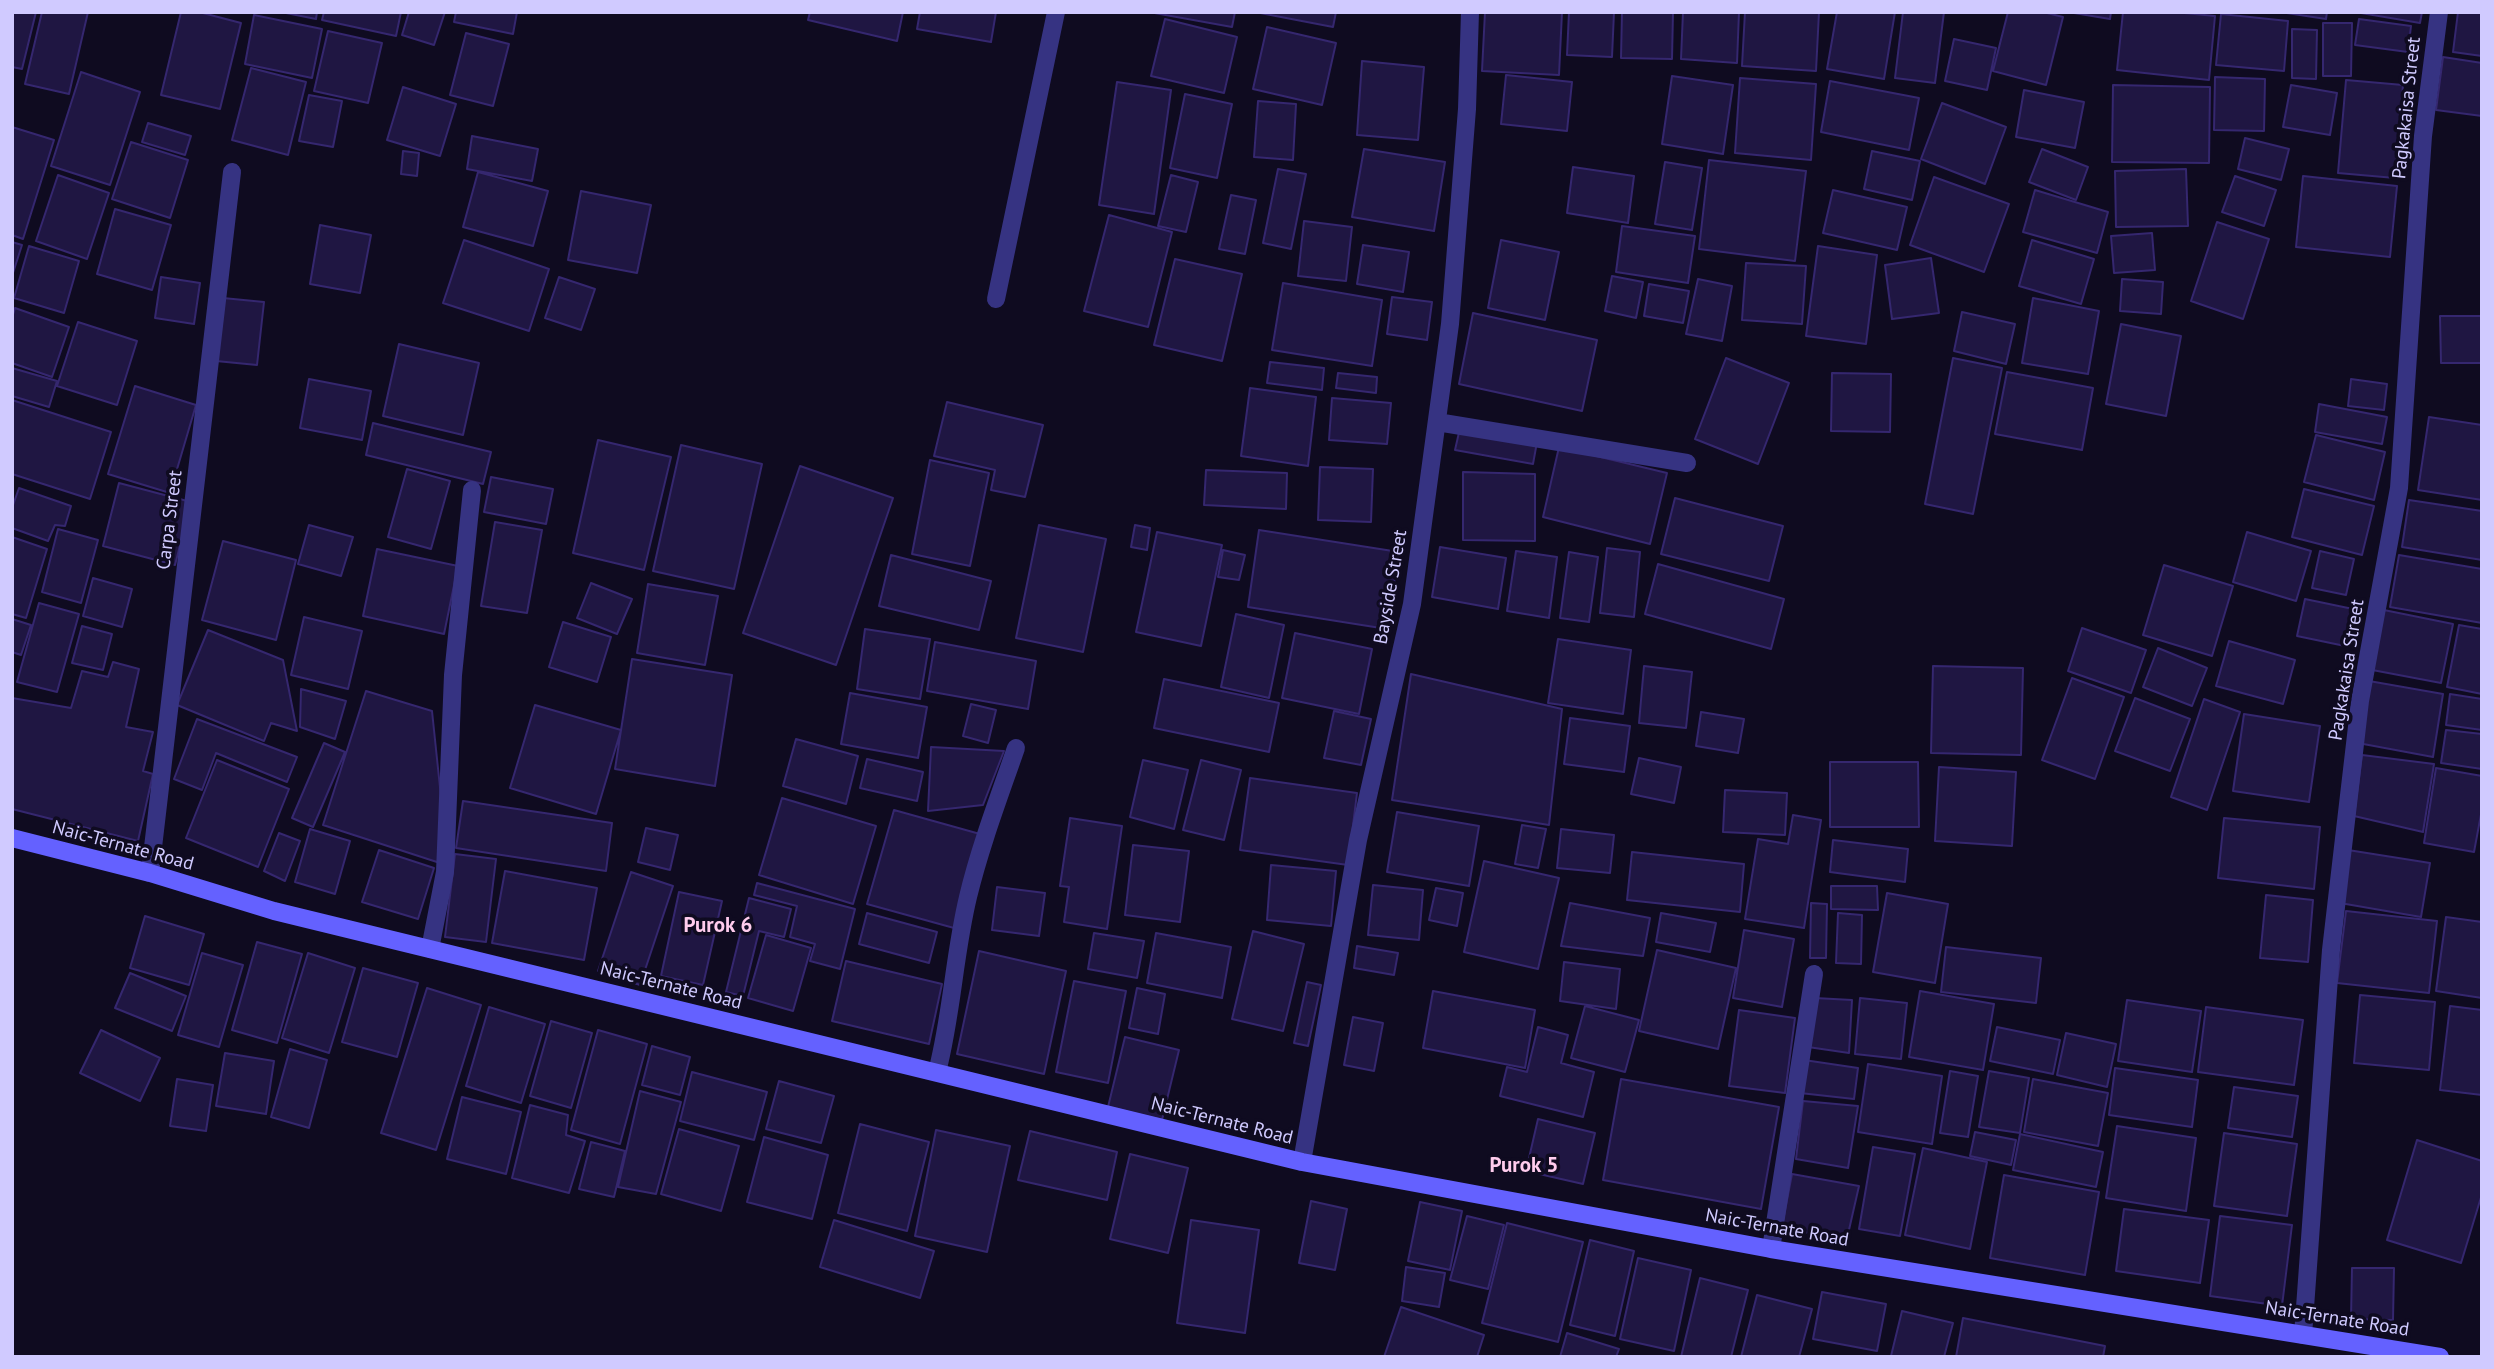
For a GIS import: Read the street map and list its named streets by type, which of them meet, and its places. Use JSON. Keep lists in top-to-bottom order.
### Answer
{
  "streets": {
    "main road": ["Naic-Ternate Road"],
    "street": ["Pagkakaisa Street", "Carpa Street", "Bayside Street"]
  },
  "crossings": [
    ["Pagkakaisa Street", "Naic-Ternate Road"],
    ["Carpa Street", "Naic-Ternate Road"],
    ["Bayside Street", "Naic-Ternate Road"]
  ],
  "districts": ["Purok 6", "Purok 5"]
}
